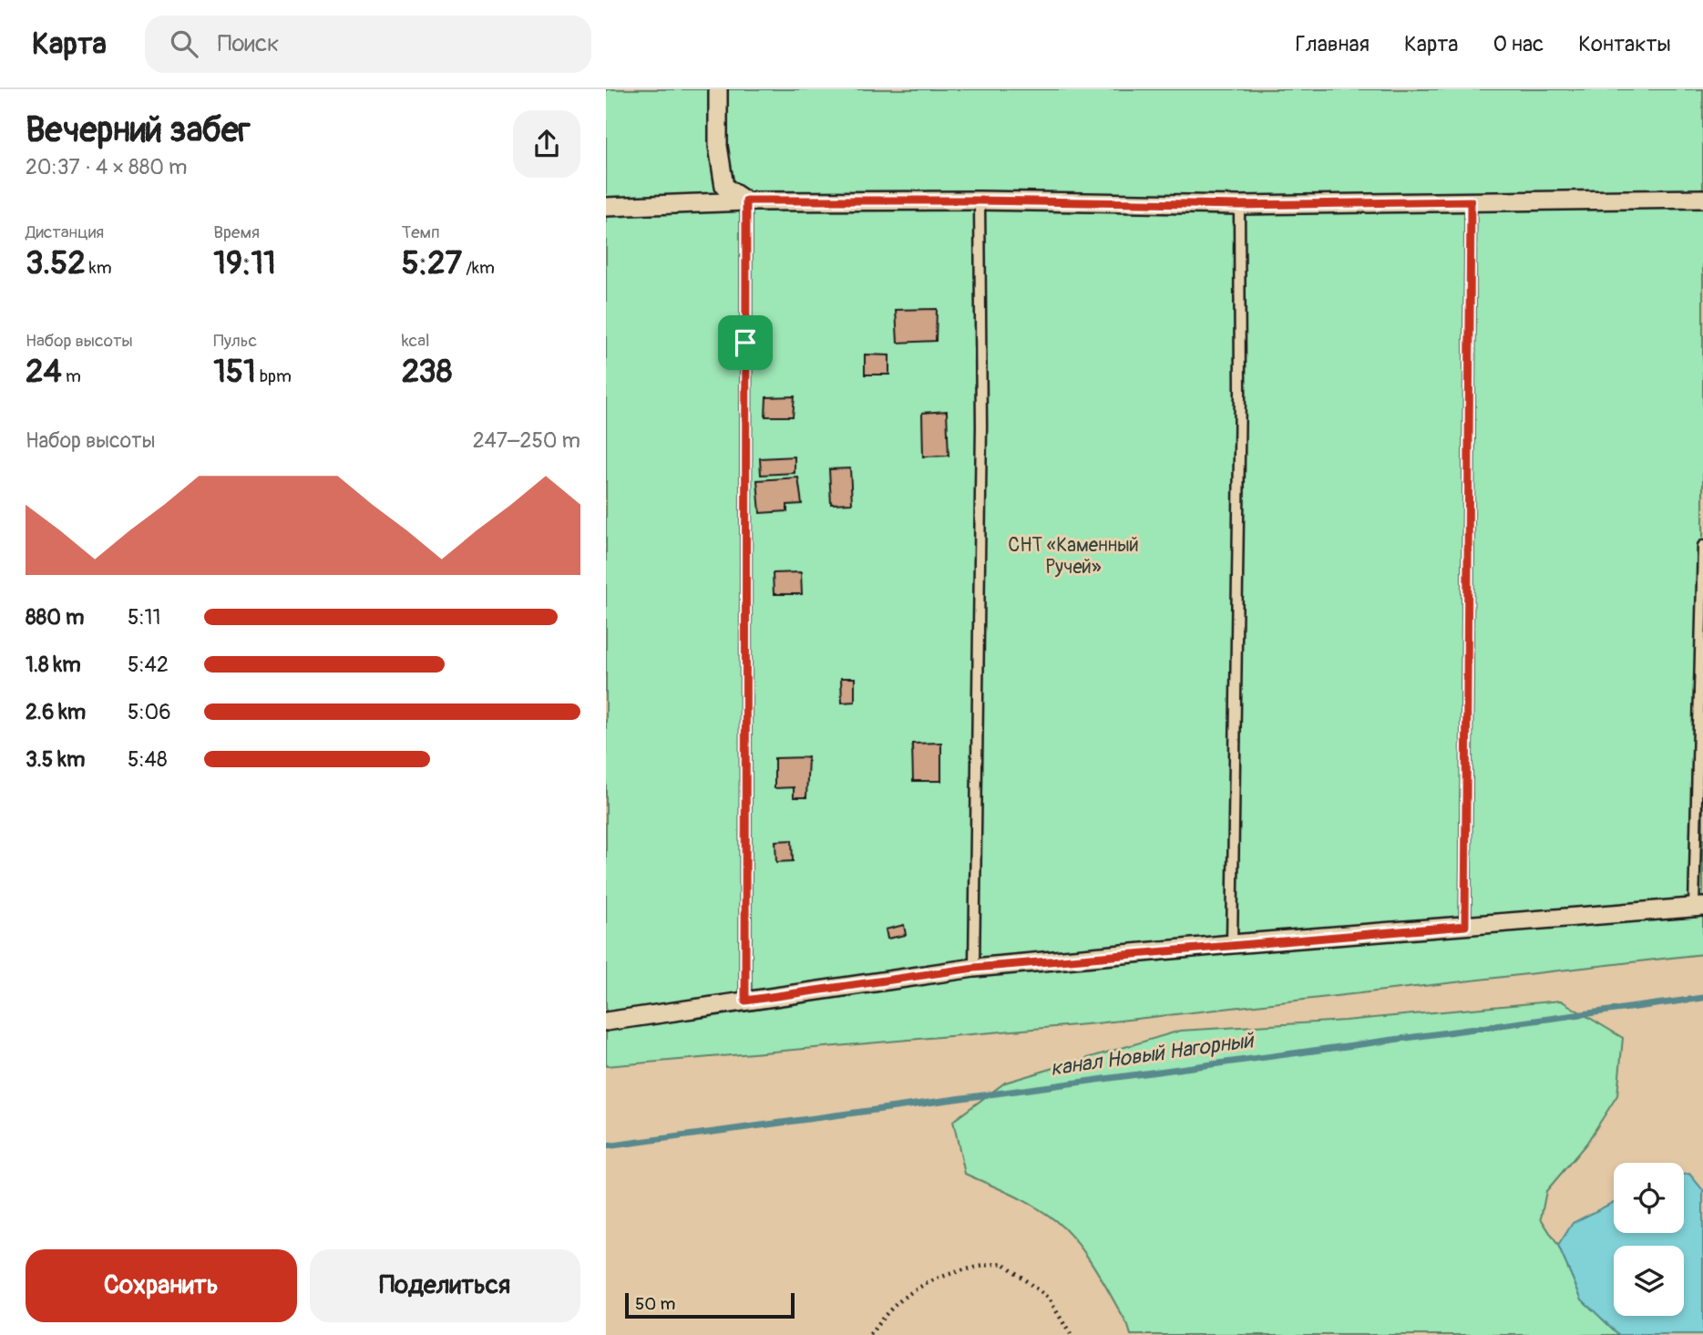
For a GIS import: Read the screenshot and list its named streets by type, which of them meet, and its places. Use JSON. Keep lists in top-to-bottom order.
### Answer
{
  "water": ["канал Новый Нагорный"],
  "parks": ["СНТ «Каменный Ручей»"],
  "scale_bar": "50 m",
  "page": {
    "header": "Карта",
    "search": "Поиск",
    "nav": [
      "Главная",
      "Карта",
      "О нас",
      "Контакты"
    ],
    "heading": ["Вечерний забег", "20:37 · 4 × 880 m"],
    "stats": [
      ["Дистанция", "3.52 km"],
      ["Время", "19:11"],
      ["Темп", "5:27 /km"],
      ["Набор высоты", "24 m"],
      ["Пульс", "151 bpm"],
      ["kcal", "238"]
    ],
    "chart": ["Набор высоты", "247–250 m"],
    "list": [
      {
        "name": "880 m",
        "note": "5:11"
      },
      {
        "name": "1.8 km",
        "note": "5:42"
      },
      {
        "name": "2.6 km",
        "note": "5:06"
      },
      {
        "name": "3.5 km",
        "note": "5:48"
      }
    ],
    "buttons": ["Сохранить", "Поделиться"],
    "scale": "50 m"
  }
}
